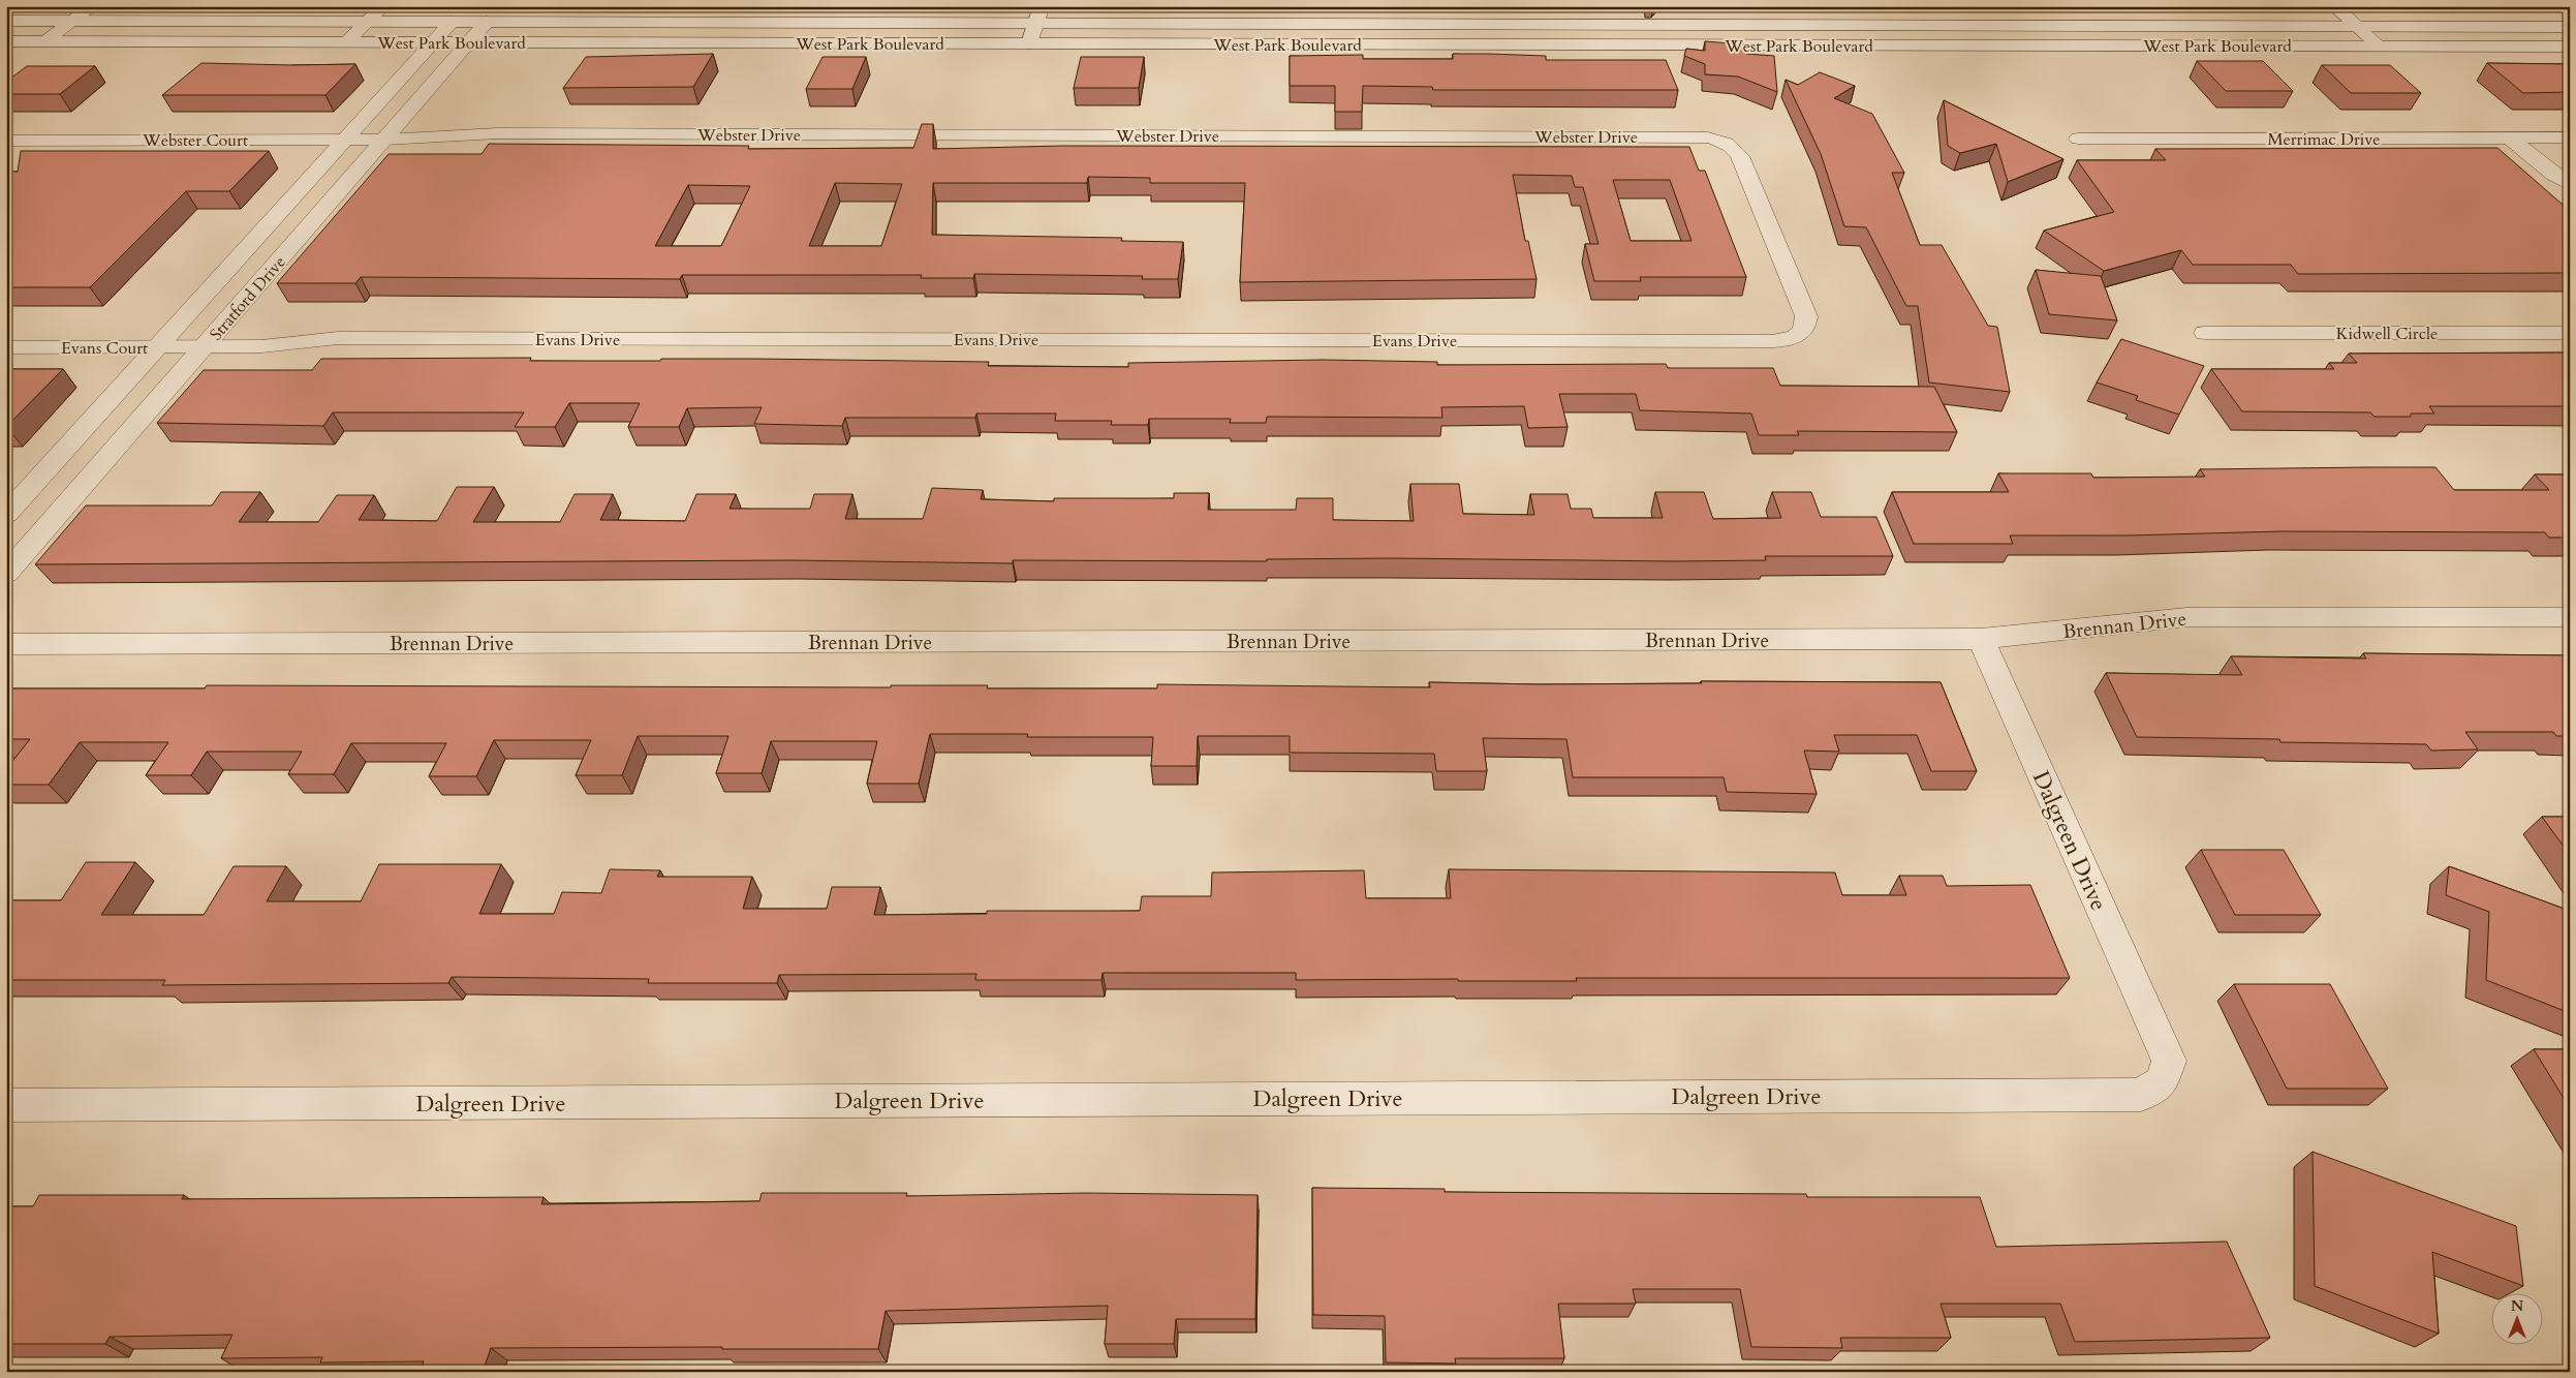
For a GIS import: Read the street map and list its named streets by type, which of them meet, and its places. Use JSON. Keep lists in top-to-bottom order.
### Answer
{
  "streets": {
    "street": [
      "West Park Boulevard",
      "Webster Drive",
      "Merrimac Drive",
      "Webster Court",
      "Stratford Drive",
      "Kidwell Circle",
      "Evans Drive",
      "Evans Court",
      "Brennan Drive",
      "Dalgreen Drive"
    ]
  },
  "crossings": [
    ["West Park Boulevard", "Stratford Drive"],
    ["Webster Drive", "Webster Court"],
    ["Webster Drive", "Stratford Drive"],
    ["Webster Drive", "Evans Drive"],
    ["Webster Court", "Stratford Drive"],
    ["Stratford Drive", "Evans Drive"],
    ["Stratford Drive", "Evans Court"],
    ["Evans Drive", "Evans Court"],
    ["Brennan Drive", "Dalgreen Drive"]
  ],
  "north": "top"
}
